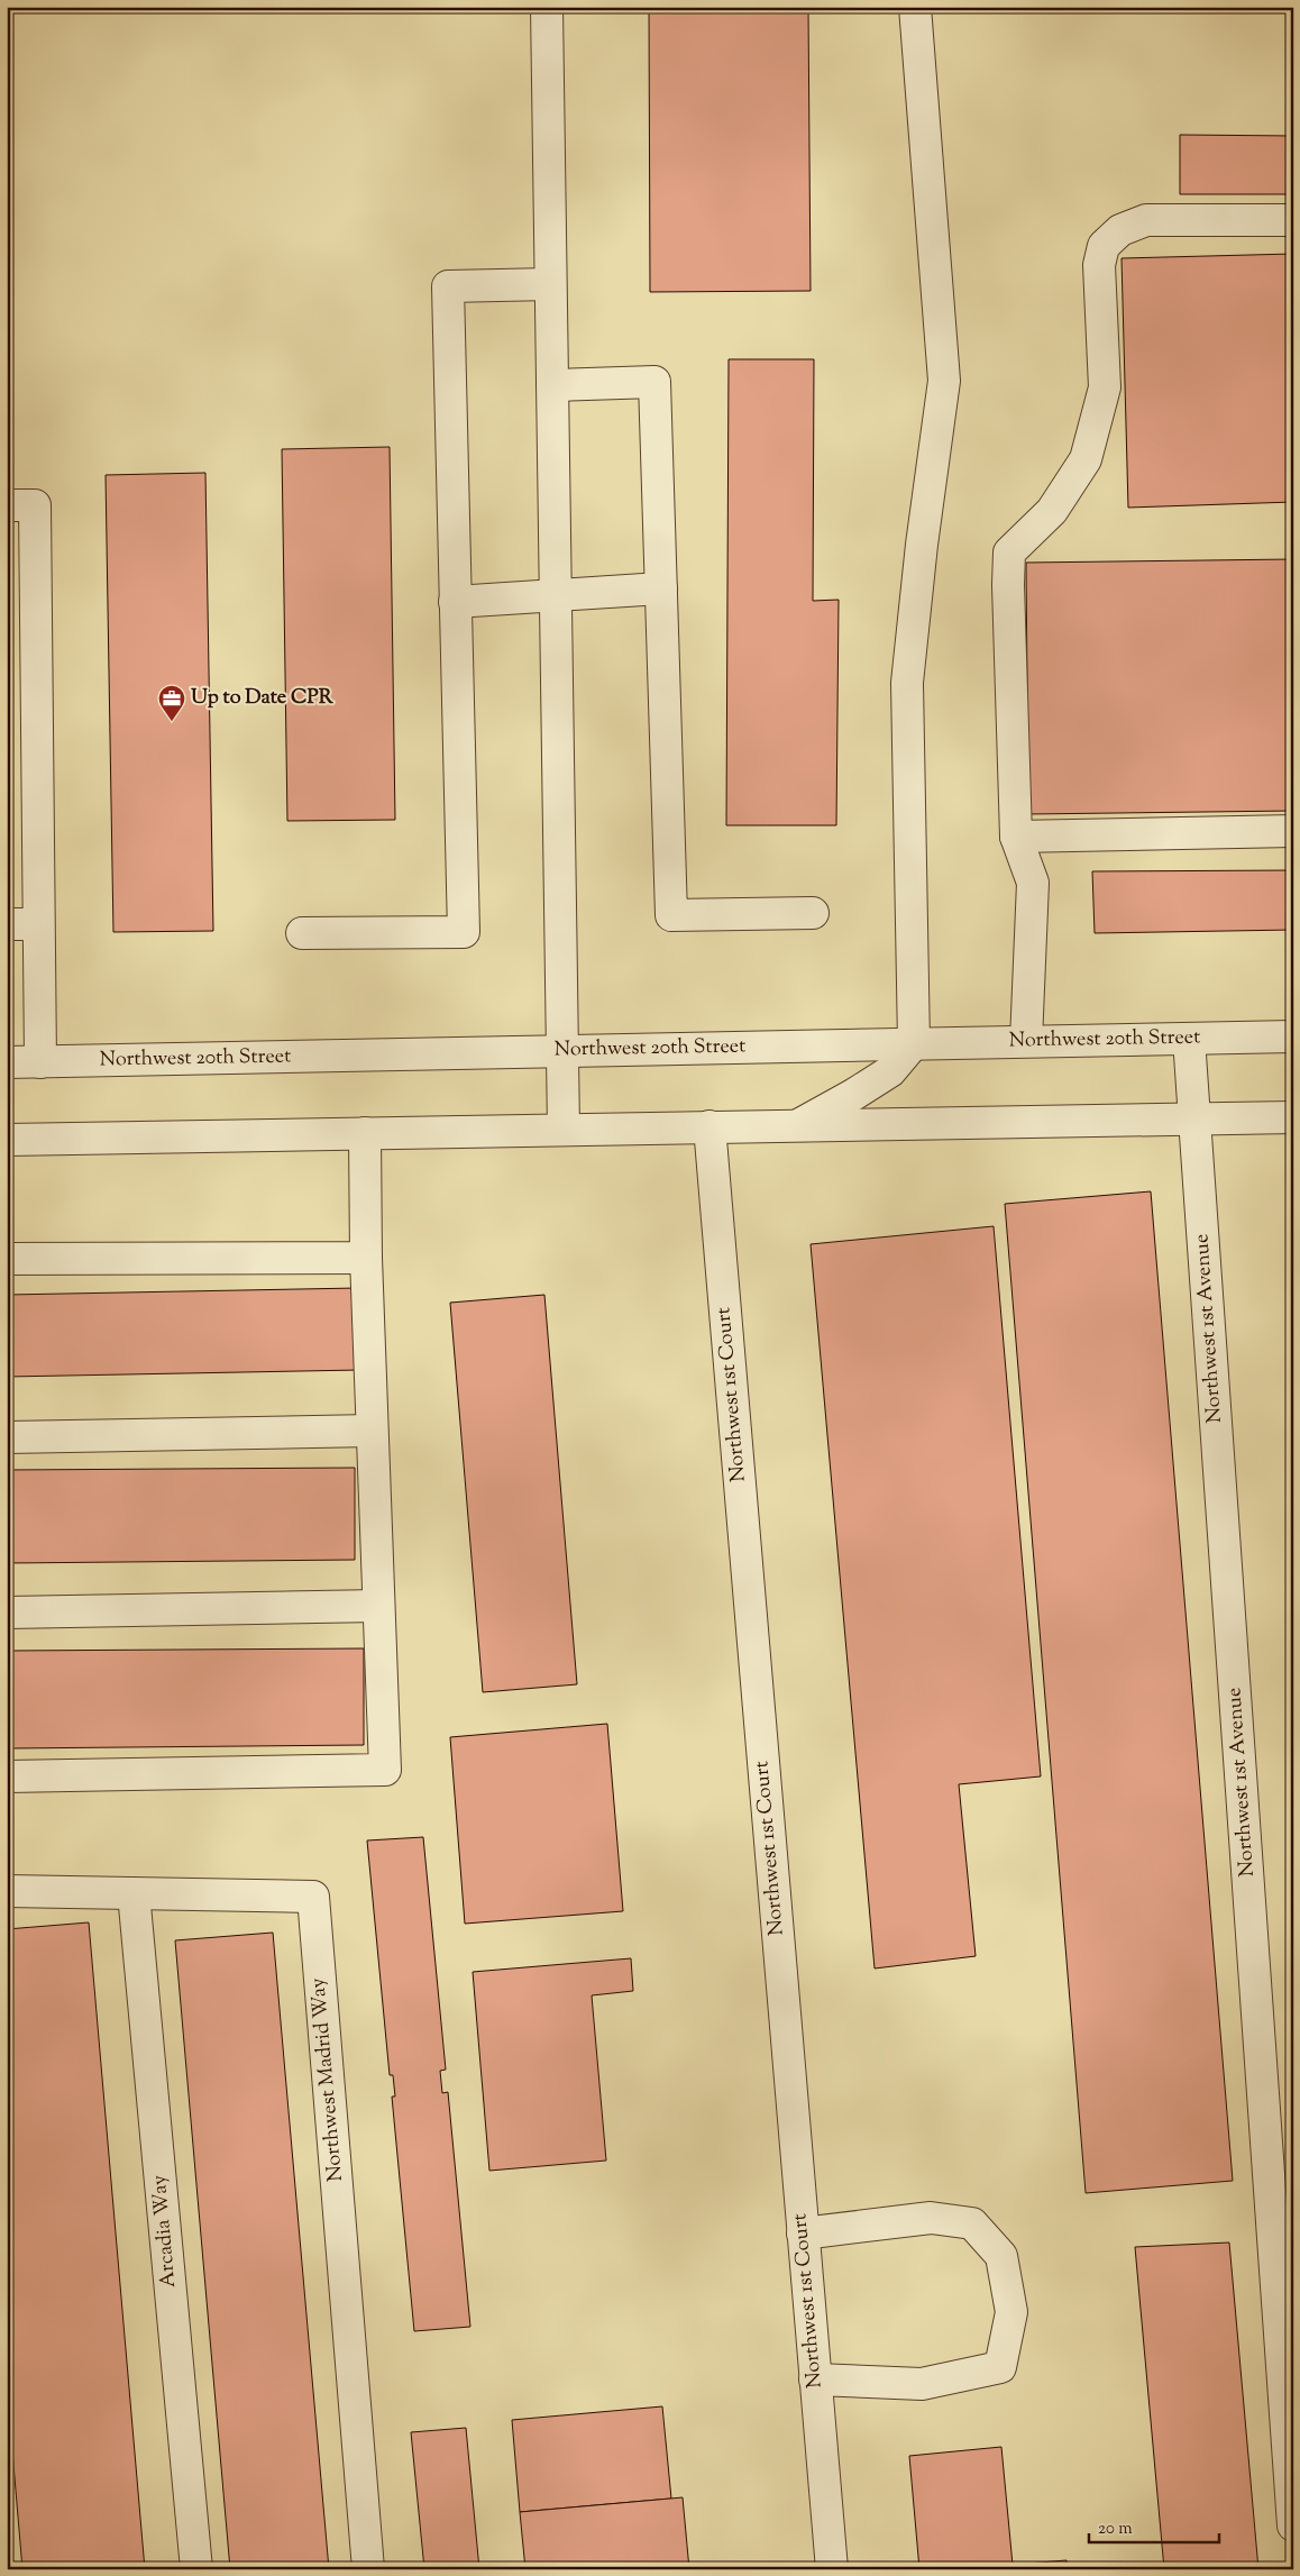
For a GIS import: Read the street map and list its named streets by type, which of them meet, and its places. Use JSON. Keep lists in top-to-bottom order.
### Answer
{
  "streets": {
    "street": [
      "Northwest 20th Street",
      "Northwest 1st Avenue",
      "Northwest 1st Court",
      "Northwest Madrid Way",
      "Arcadia Way"
    ]
  },
  "crossings": [
    ["Northwest 20th Street", "Northwest 1st Avenue"],
    ["Northwest Madrid Way", "Arcadia Way"]
  ],
  "places": {
    "office": ["Up to Date CPR"]
  },
  "scale_bar": "20 m"
}
